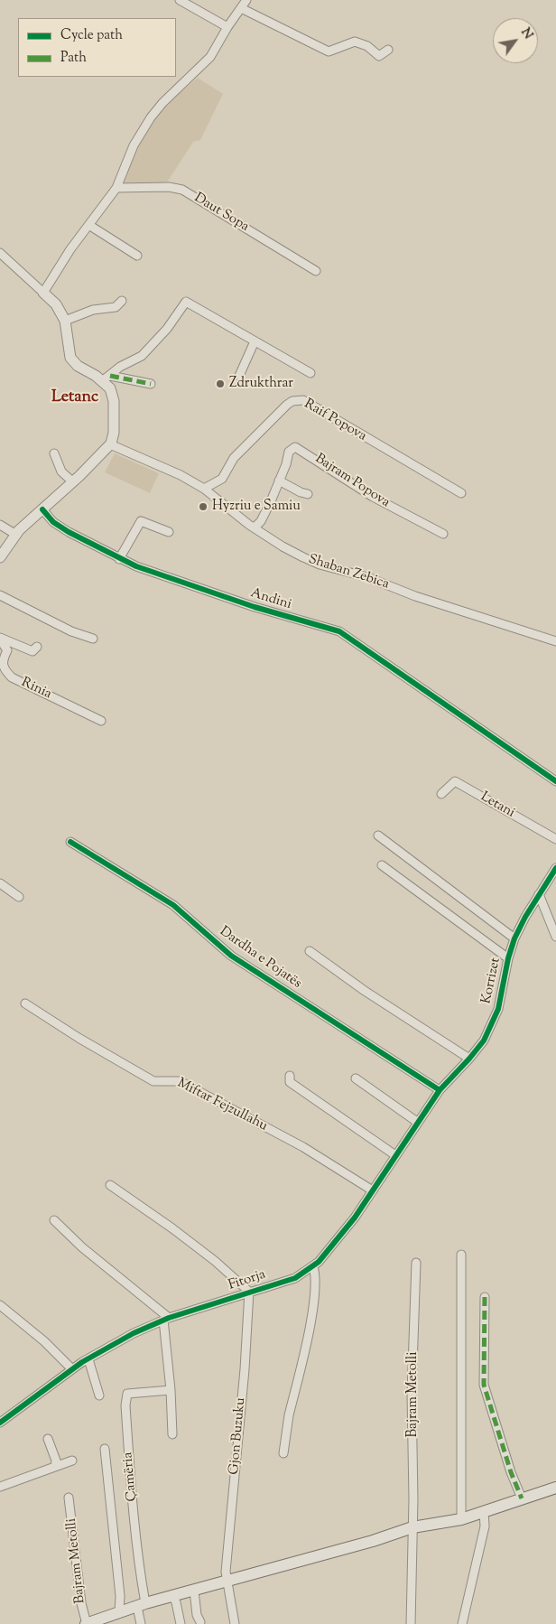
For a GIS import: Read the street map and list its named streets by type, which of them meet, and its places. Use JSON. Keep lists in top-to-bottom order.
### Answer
{
  "streets": {
    "main road": ["Bajram Metolli"],
    "street": [
      "Daut Sopa",
      "Raif Popova",
      "Bajram Popova",
      "Shaban Zebica",
      "Andini",
      "Rinia",
      "Letani",
      "Dardha e Pojatës",
      "Korrizet",
      "Miftar Fejzullahu",
      "Fitorja",
      "Gjon Buzuku",
      "Çamëria"
    ]
  },
  "crossings": [
    ["Raif Popova", "Shaban Zebica"],
    ["Bajram Popova", "Shaban Zebica"],
    ["Dardha e Pojatës", "Korrizet"],
    ["Dardha e Pojatës", "Fitorja"],
    ["Korrizet", "Fitorja"],
    ["Miftar Fejzullahu", "Fitorja"],
    ["Fitorja", "Gjon Buzuku"],
    ["Bajram Metolli", "Gjon Buzuku"],
    ["Bajram Metolli", "Çamëria"]
  ],
  "districts": ["Letanc"],
  "places": ["Zdrukthrar", "Hyzriu e Samiu"],
  "legend": ["Cycle path", "Path"],
  "north": "top right"
}
